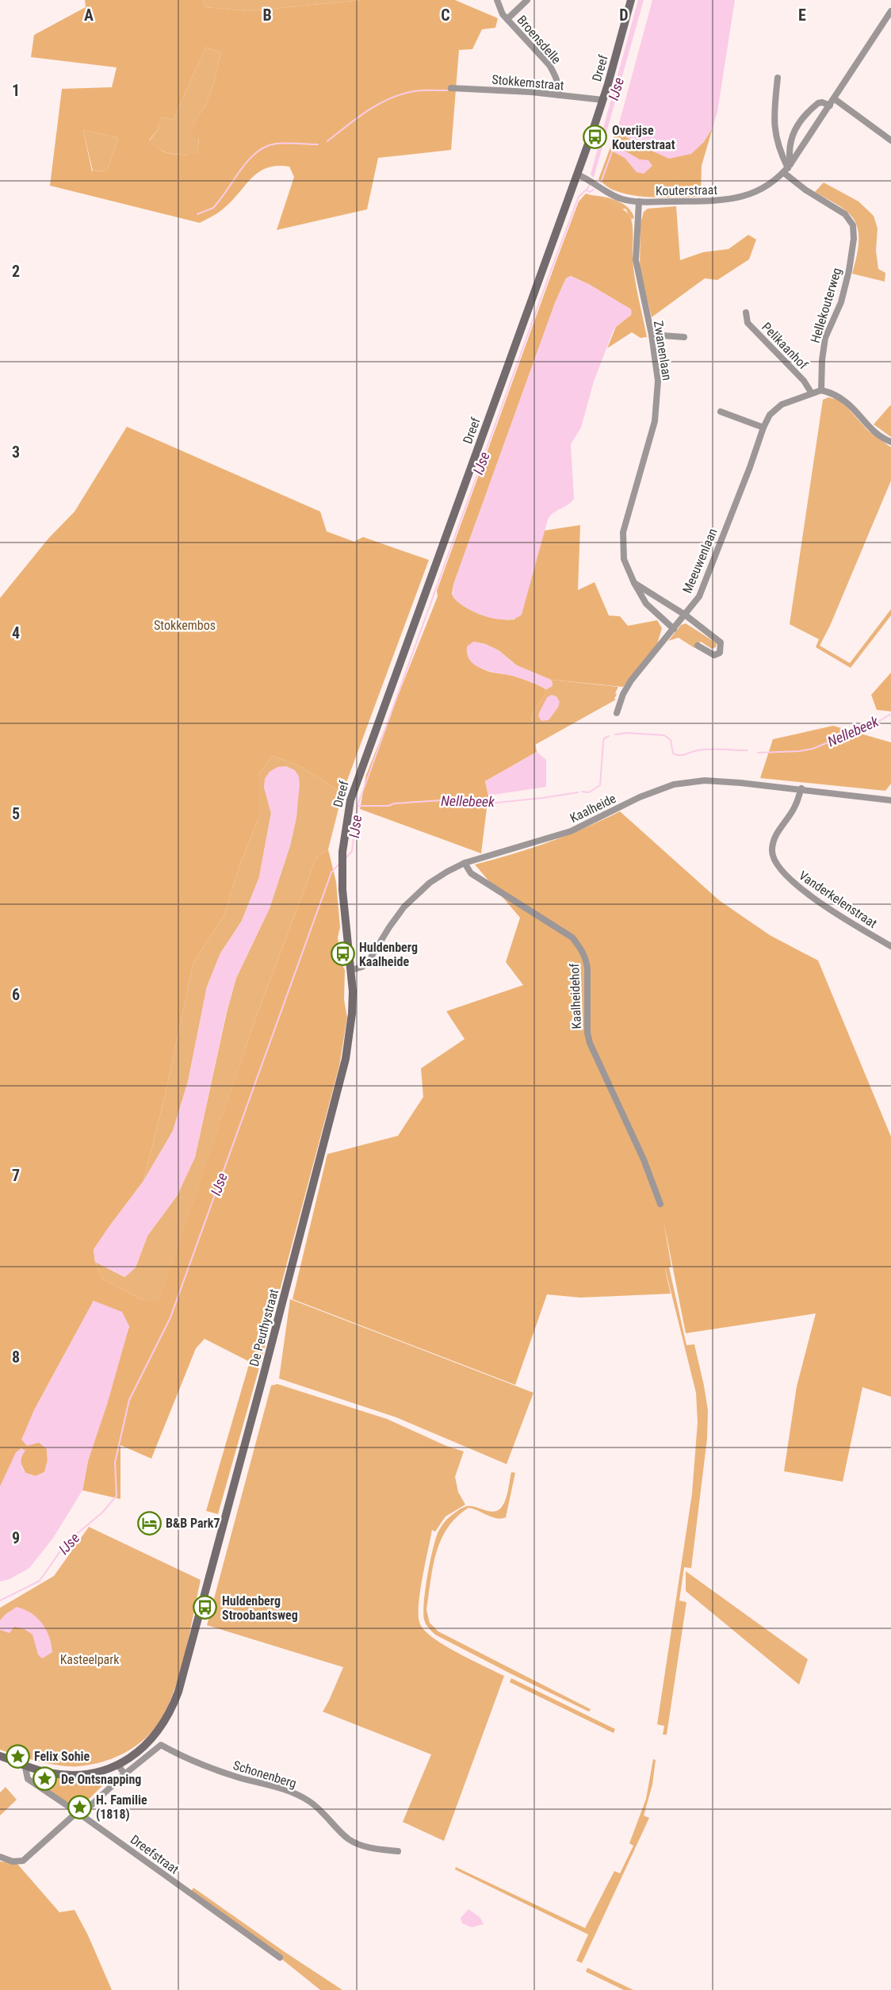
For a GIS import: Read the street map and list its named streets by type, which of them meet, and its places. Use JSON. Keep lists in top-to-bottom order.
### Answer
{
  "streets": {
    "main road": ["Dreef", "De Peuthystraat"],
    "street": [
      "Broensdelle",
      "Stokkemstraat",
      "Kouterstraat",
      "Hellekouterweg",
      "Pelikaanhof",
      "Zwanenlaan",
      "Meeuwenlaan",
      "Kaalheide",
      "Vanderkelenstraat",
      "Kaalheidehof",
      "Schonenberg",
      "Dreefstraat"
    ]
  },
  "crossings": [
    ["Broensdelle", "Stokkemstraat"],
    ["Dreef", "Stokkemstraat"],
    ["Dreef", "Kouterstraat"],
    ["Dreef", "De Peuthystraat"],
    ["Kouterstraat", "Hellekouterweg"],
    ["Kouterstraat", "Zwanenlaan"],
    ["Hellekouterweg", "Meeuwenlaan"],
    ["Pelikaanhof", "Meeuwenlaan"],
    ["Zwanenlaan", "Meeuwenlaan"],
    ["Kaalheide", "Vanderkelenstraat"],
    ["Kaalheide", "Kaalheidehof"],
    ["Kaalheide", "De Peuthystraat"],
    ["De Peuthystraat", "Dreefstraat"]
  ],
  "water": ["IJse", "Nellebeek"],
  "parks": ["Stokkembos", "Kasteelpark"],
  "places": {
    "bus stop": ["Overijse Kouterstraat", "Huldenberg Kaalheide", "Huldenberg Stroobantsweg"],
    "hotel": ["B&B Park7"],
    "place": ["Felix Sohie", "De Ontsnapping", "H. Familie (1818)"]
  },
  "grid": {
    "columns": [
      "A",
      "B",
      "C",
      "D",
      "E"
    ],
    "rows": [
      "1",
      "2",
      "3",
      "4",
      "5",
      "6",
      "7",
      "8",
      "9"
    ]
  }
}
